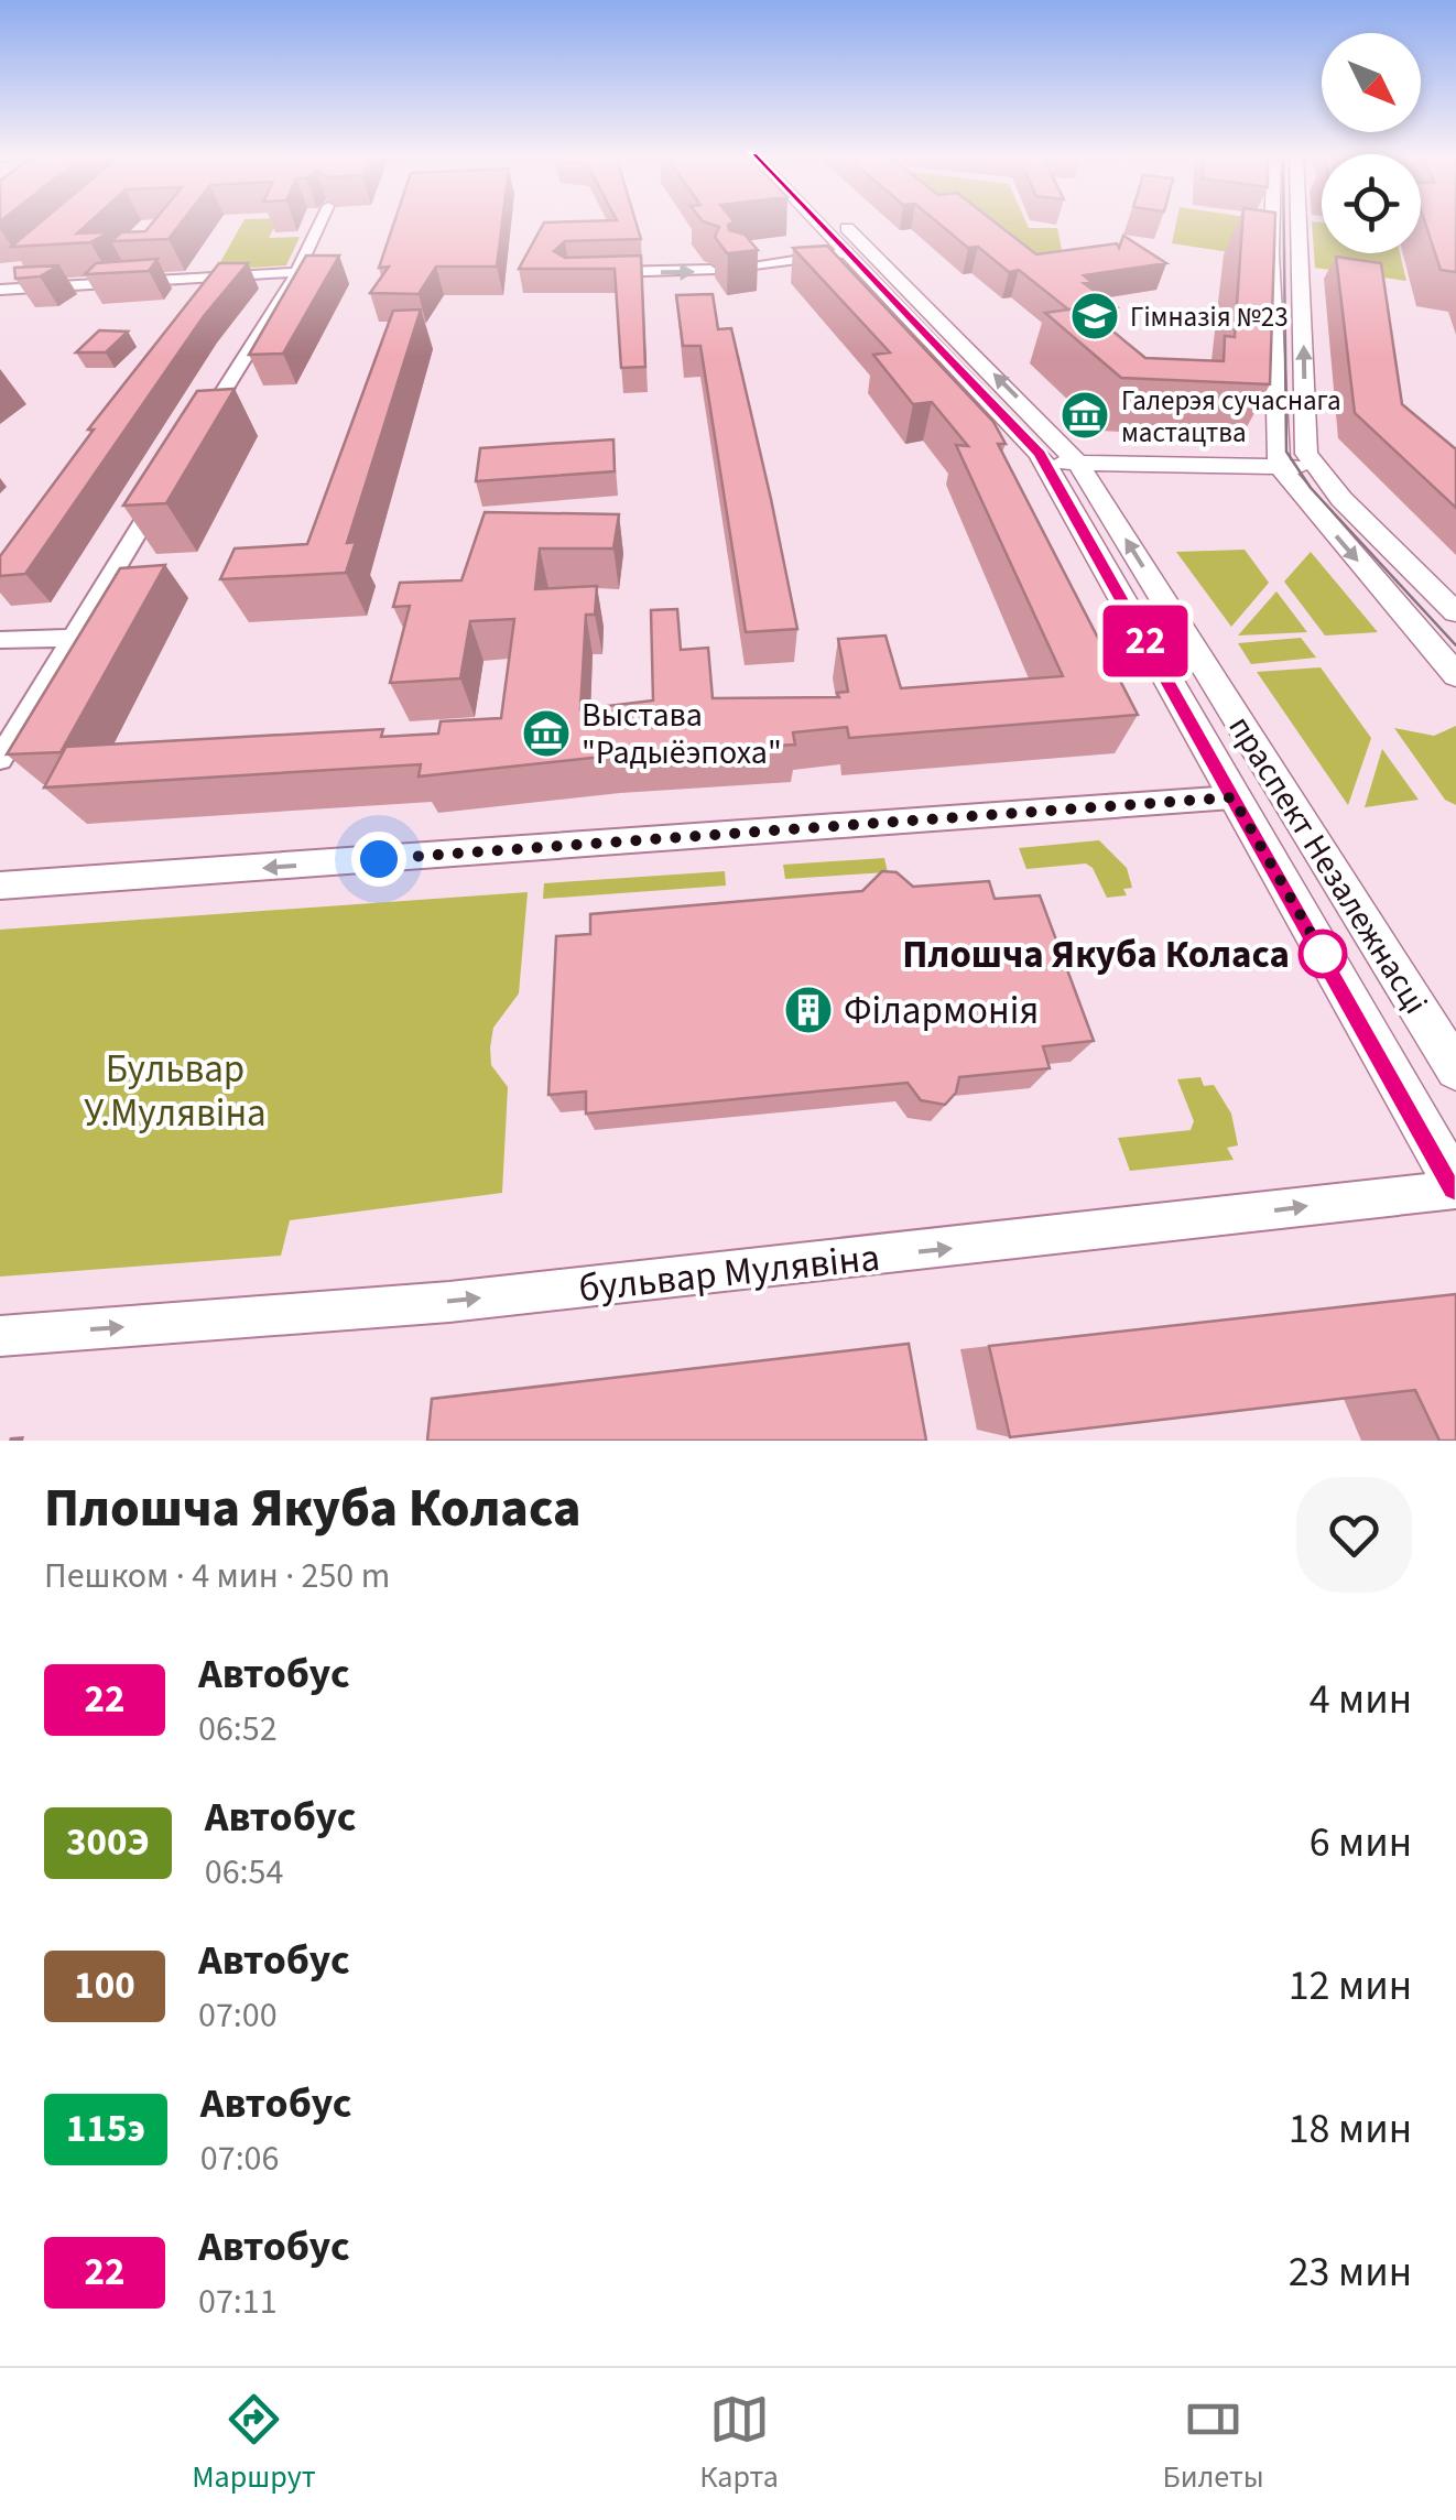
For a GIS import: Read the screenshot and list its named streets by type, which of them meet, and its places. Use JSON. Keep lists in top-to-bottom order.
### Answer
{
  "streets": {
    "main road": ["праспект Незалежнасці"],
    "street": ["бульвар Мулявіна"]
  },
  "crossings": [
    ["праспект Незалежнасці", "бульвар Мулявіна"]
  ],
  "one_way": ["бульвар Мулявіна"],
  "parks": ["Бульвар У.Мулявіна"],
  "places": {
    "school or university": ["Гімназія №23"],
    "museum": ["Галерэя сучаснага мастацтва", "Выстава \"Радыёэпоха\""],
    "other": ["Плошча Якуба Коласа"],
    "building": ["Філармонія"]
  },
  "lines": ["bus line 22"],
  "north": "bottom right",
  "page": {
    "on_map": "22",
    "heading": ["Плошча Якуба Коласа", "Пешком · 4 мин · 250 m"],
    "list": [
      {
        "mark": "22",
        "name": "Автобус",
        "note": "06:52",
        "value": "4 мин"
      },
      {
        "mark": "300Э",
        "name": "Автобус",
        "note": "06:54",
        "value": "6 мин"
      },
      {
        "mark": "100",
        "name": "Автобус",
        "note": "07:00",
        "value": "12 мин"
      },
      {
        "mark": "115э",
        "name": "Автобус",
        "note": "07:06",
        "value": "18 мин"
      },
      {
        "mark": "22",
        "name": "Автобус",
        "note": "07:11",
        "value": "23 мин"
      }
    ],
    "tabs": ["Маршрут", "Карта", "Билеты"]
  }
}
